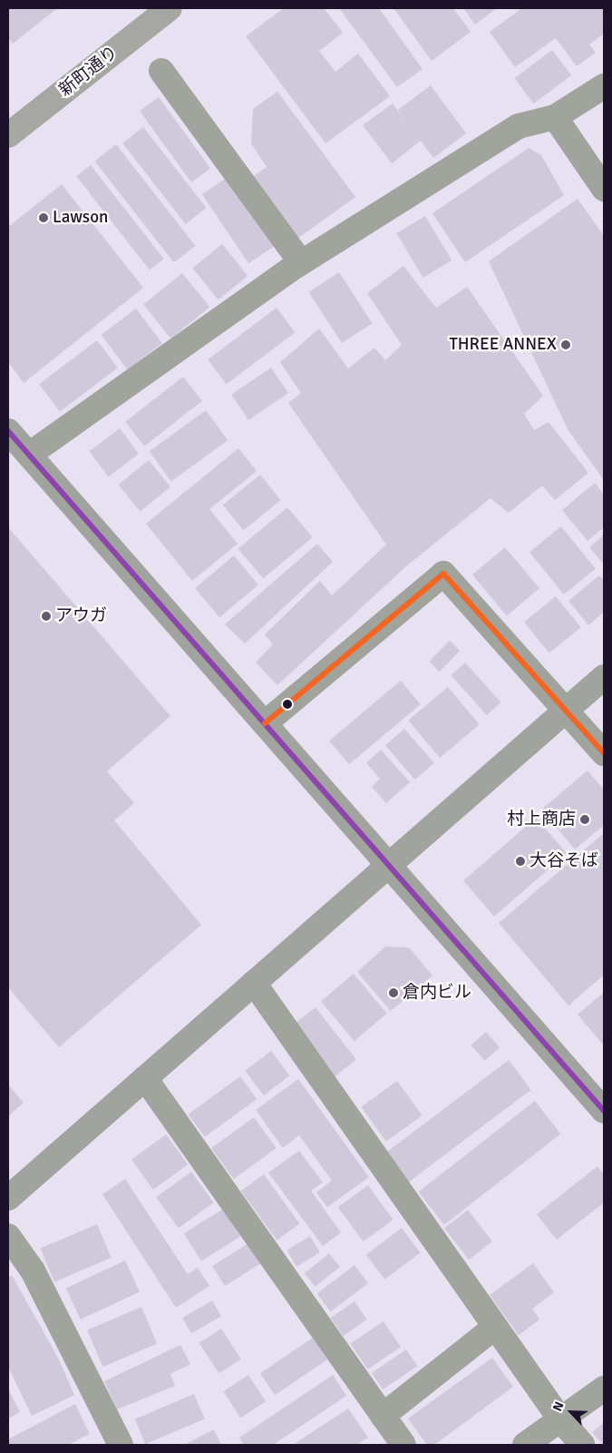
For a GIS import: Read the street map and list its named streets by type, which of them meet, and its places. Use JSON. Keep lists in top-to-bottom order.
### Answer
{
  "streets": {
    "main road": ["新町通り"]
  },
  "places": [
    "Lawson",
    "THREE ANNEX",
    "アウガ",
    "村上商店",
    "大谷そば",
    "倉内ビル"
  ],
  "north": "top left"
}
